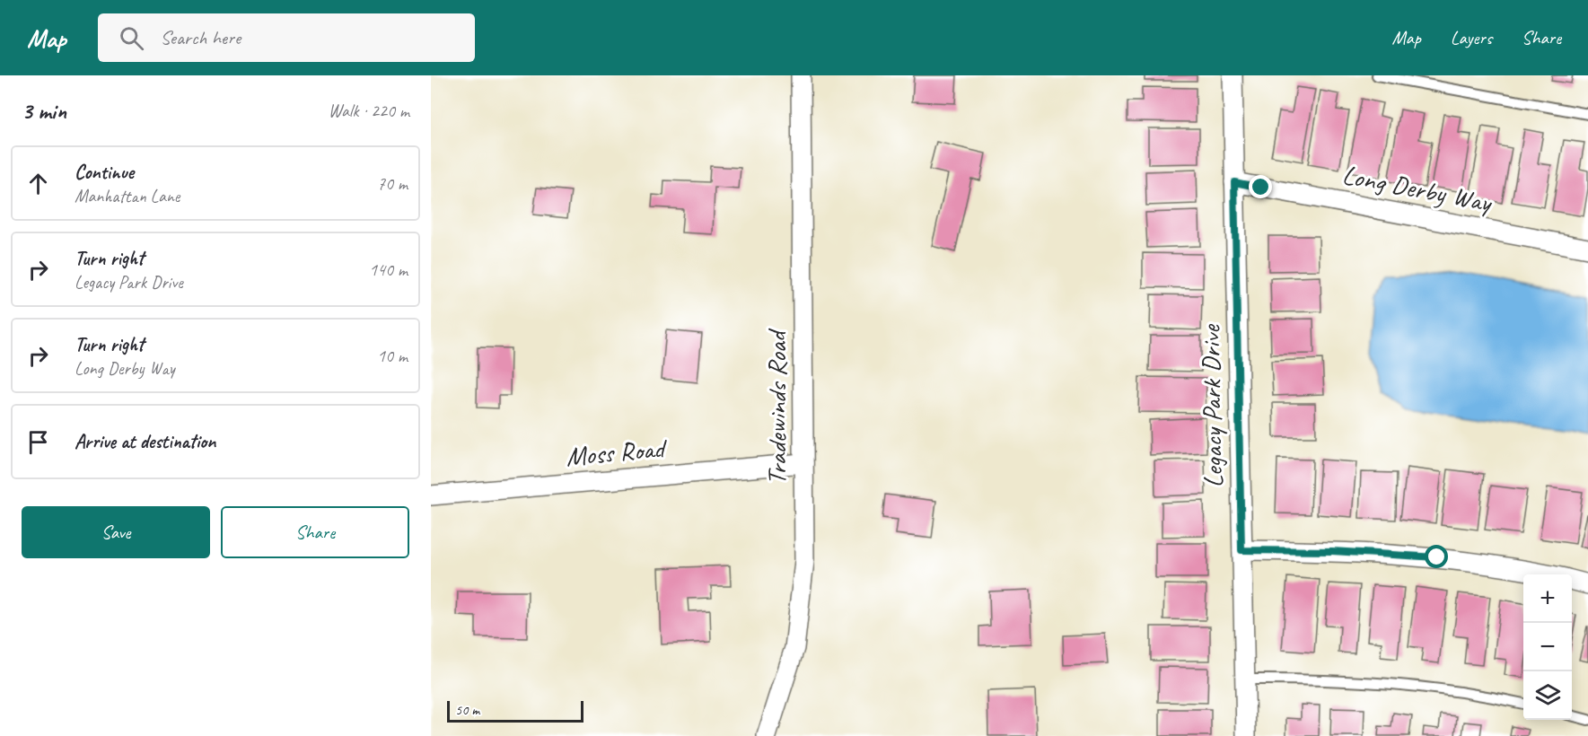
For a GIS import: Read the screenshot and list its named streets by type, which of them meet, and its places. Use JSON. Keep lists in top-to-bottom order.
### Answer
{
  "streets": {
    "street": [
      "Long Derby Way",
      "Legacy Park Drive",
      "Tradewinds Road",
      "Moss Road"
    ]
  },
  "crossings": [
    ["Long Derby Way", "Legacy Park Drive"],
    ["Tradewinds Road", "Moss Road"]
  ],
  "scale_bar": "50 m",
  "page": {
    "header": "Map",
    "search": "Search here",
    "nav": ["Map", "Layers", "Share"],
    "heading": ["3 min", "Walk · 220 m"],
    "list": [
      ["Continue", "Manhattan Lane", "70 m"],
      ["Turn right", "Legacy Park Drive", "140 m"],
      ["Turn right", "Long Derby Way", "10 m"],
      "Arrive at destination"
    ],
    "buttons": ["Save", "Share"],
    "map_buttons": ["+", "−"],
    "scale": "50 m"
  }
}
